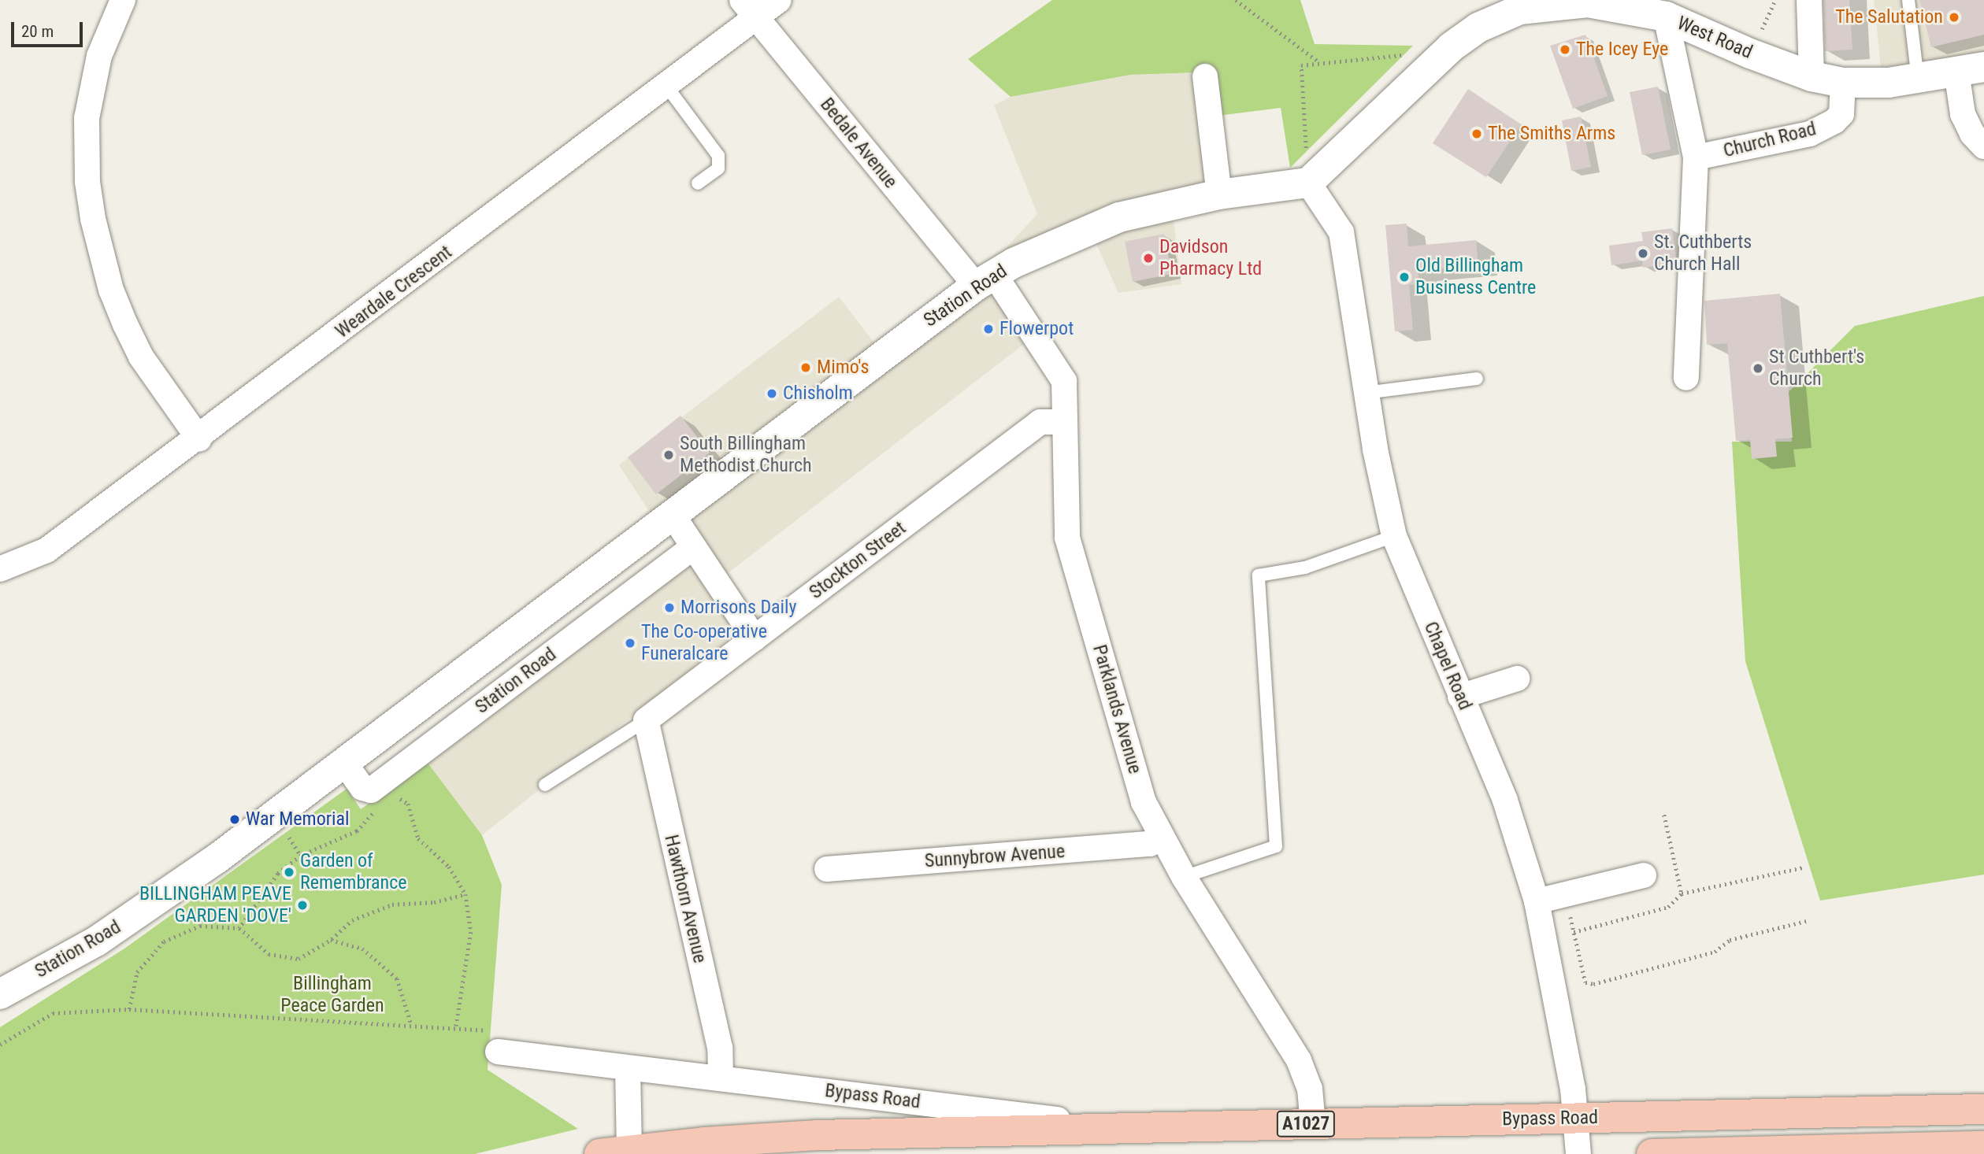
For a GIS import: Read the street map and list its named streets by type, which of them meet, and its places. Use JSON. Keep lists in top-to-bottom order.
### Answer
{
  "streets": {
    "main road": ["Bypass Road", "A1027"],
    "street": [
      "West Road",
      "Church Road",
      "Bedale Avenue",
      "Weardale Crescent",
      "Station Road",
      "Stockton Street",
      "Chapel Road",
      "Parklands Avenue",
      "Sunnybrow Avenue",
      "Hawthorn Avenue"
    ]
  },
  "crossings": [
    ["West Road", "Church Road"],
    ["West Road", "Station Road"],
    ["West Road", "Chapel Road"],
    ["Bedale Avenue", "Weardale Crescent"],
    ["Bedale Avenue", "Station Road"],
    ["Bedale Avenue", "Parklands Avenue"],
    ["Station Road", "Chapel Road"],
    ["Station Road", "Parklands Avenue"],
    ["Stockton Street", "Parklands Avenue"],
    ["Stockton Street", "Hawthorn Avenue"],
    ["Chapel Road", "Bypass Road"],
    ["Parklands Avenue", "Sunnybrow Avenue"],
    ["Parklands Avenue", "Bypass Road"],
    ["Hawthorn Avenue", "Bypass Road"]
  ],
  "parks": ["Billingham Peace Garden"],
  "places": [
    "The Salutation",
    "The Icey Eye",
    "The Smiths Arms",
    "St. Cuthberts Church Hall",
    "Davidson Pharmacy Ltd",
    "Old Billingham Business Centre",
    "Flowerpot",
    "Mimo's",
    "St Cuthbert's Church",
    "Chisholm",
    "South Billingham Methodist Church",
    "Morrisons Daily",
    "The Co-operative Funeralcare",
    "War Memorial",
    "Garden of Remembrance",
    "BILLINGHAM PEAVE GARDEN 'DOVE'"
  ],
  "scale_bar": "20 m"
}
